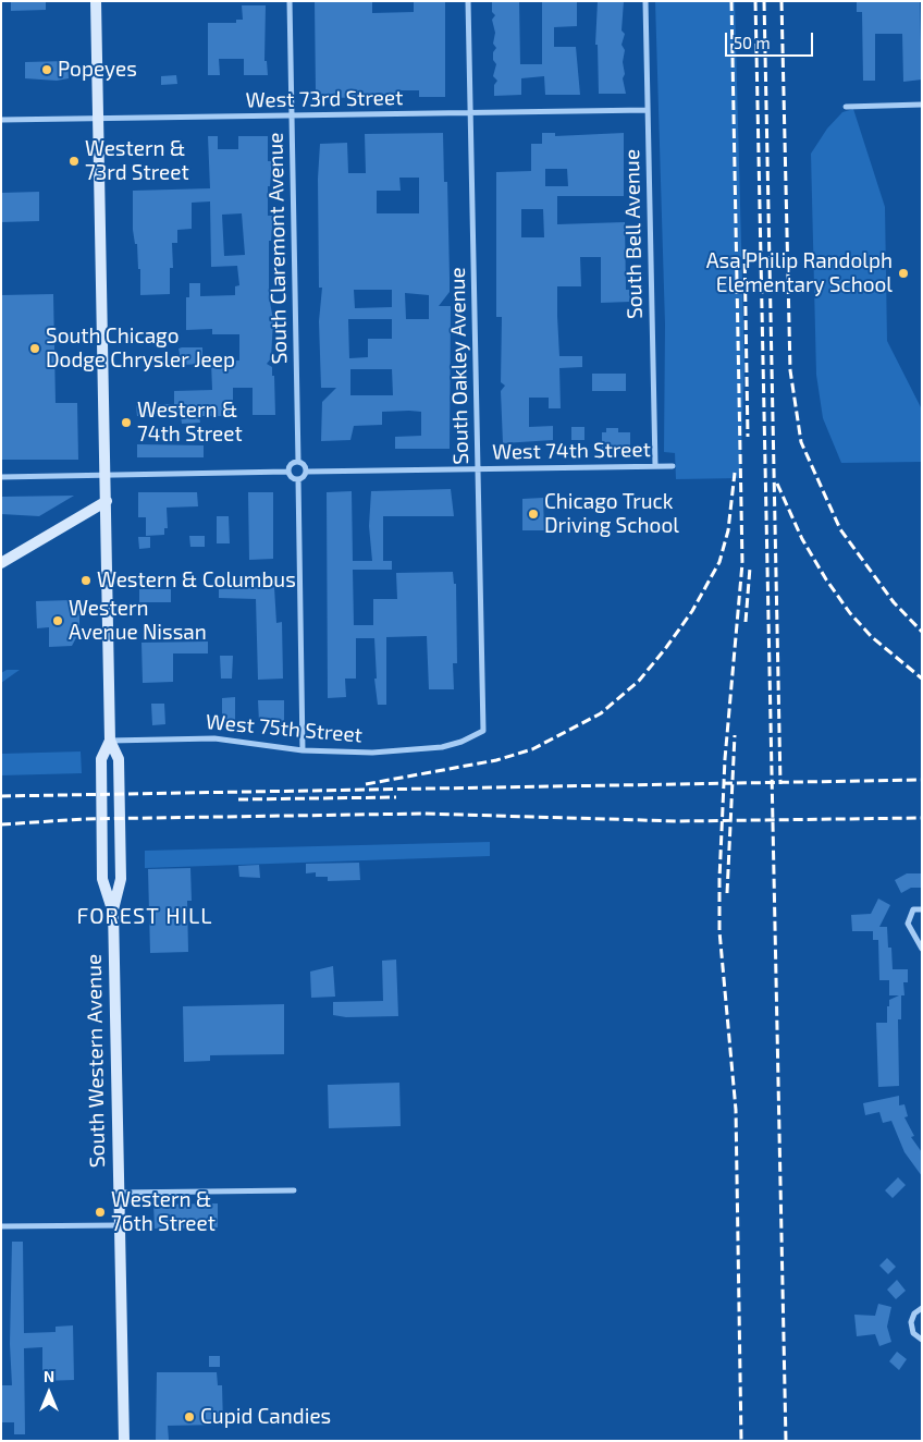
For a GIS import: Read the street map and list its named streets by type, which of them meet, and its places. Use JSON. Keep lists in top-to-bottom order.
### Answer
{
  "streets": {
    "main road": ["South Western Avenue"],
    "street": [
      "West 73rd Street",
      "South Bell Avenue",
      "South Claremont Avenue",
      "South Oakley Avenue",
      "West 74th Street",
      "West 75th Street"
    ]
  },
  "crossings": [
    ["West 73rd Street", "South Bell Avenue"],
    ["West 73rd Street", "South Claremont Avenue"],
    ["West 73rd Street", "South Oakley Avenue"],
    ["West 73rd Street", "South Western Avenue"],
    ["South Bell Avenue", "West 74th Street"],
    ["South Claremont Avenue", "West 74th Street"],
    ["South Oakley Avenue", "West 74th Street"],
    ["South Oakley Avenue", "West 75th Street"],
    ["West 75th Street", "South Western Avenue"]
  ],
  "districts": ["FOREST HILL"],
  "places": [
    "Popeyes",
    "Western & 73rd Street",
    "Asa Philip Randolph Elementary School",
    "South Chicago Dodge Chrysler Jeep",
    "Western & 74th Street",
    "Chicago Truck Driving School",
    "Western & Columbus",
    "Western Avenue Nissan",
    "Western & 76th Street",
    "Cupid Candies"
  ],
  "scale_bar": "50 m",
  "north": "top"
}
